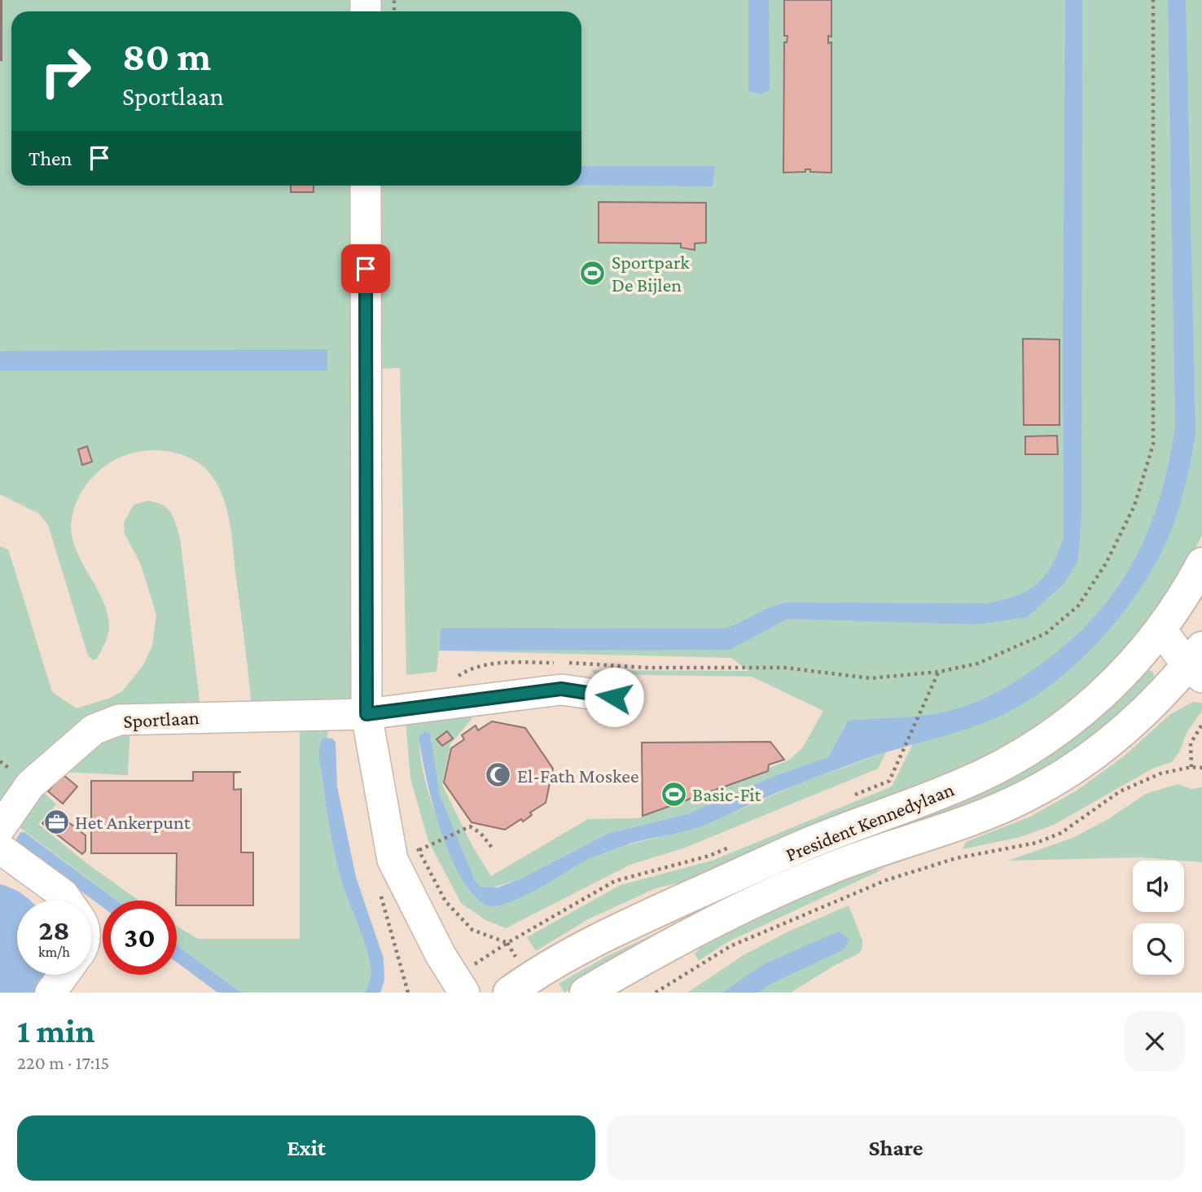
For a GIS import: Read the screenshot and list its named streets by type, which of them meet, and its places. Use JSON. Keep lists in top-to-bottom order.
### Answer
{
  "streets": {
    "main road": ["President Kennedylaan"],
    "street": ["Sportlaan"]
  },
  "places": {
    "sports": ["Sportpark De Bijlen", "Basic-Fit"],
    "mosque": ["El-Fath Moskee"],
    "office": ["Het Ankerpunt"]
  },
  "page": {
    "turn": ["80 m", "Sportlaan"],
    "then": "Then",
    "speed": "28 km/h",
    "limit": "30",
    "heading": ["1 min", "220 m · 17:15"],
    "buttons": ["Exit", "Share"]
  }
}
